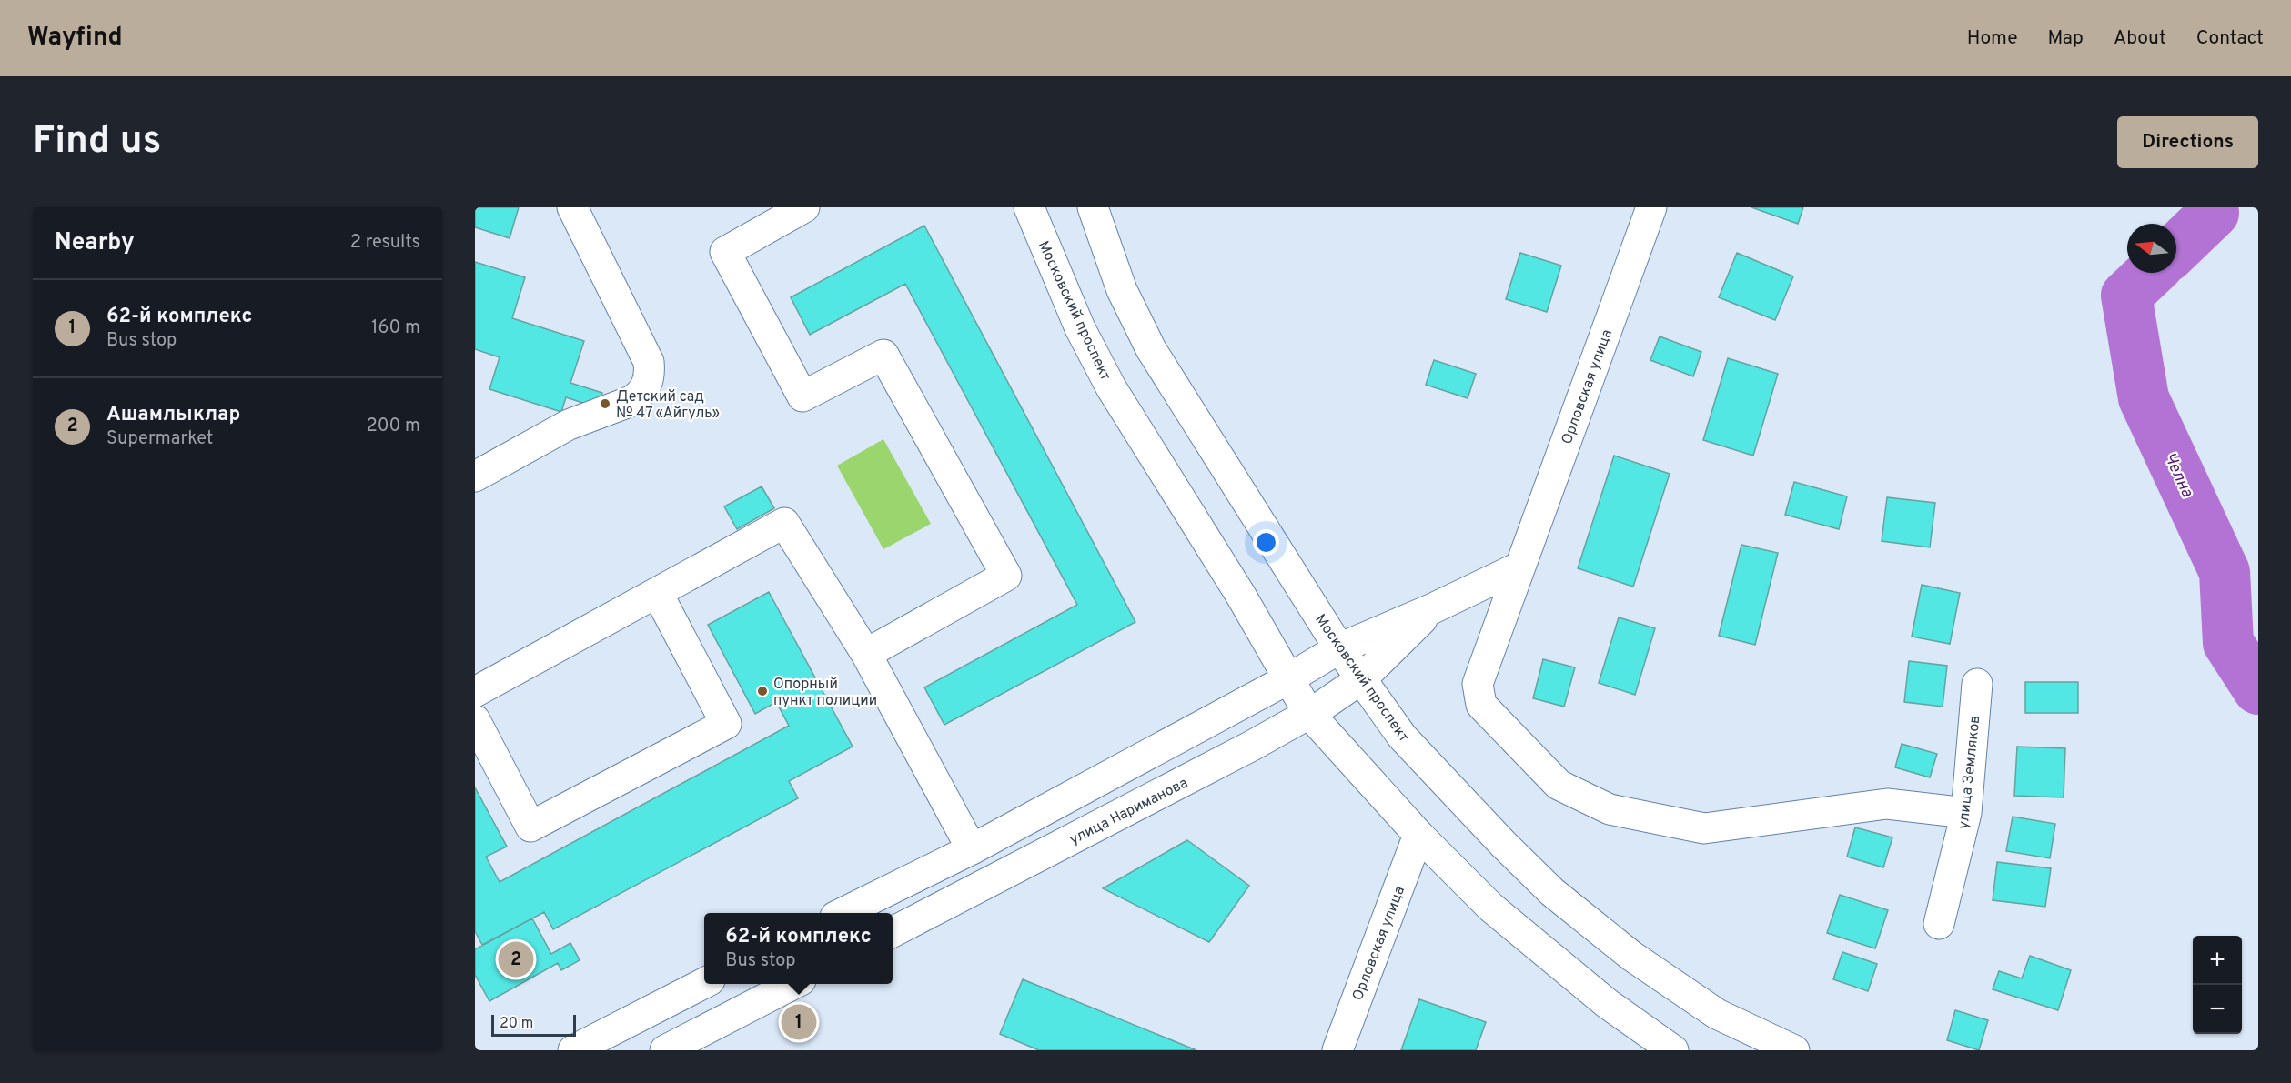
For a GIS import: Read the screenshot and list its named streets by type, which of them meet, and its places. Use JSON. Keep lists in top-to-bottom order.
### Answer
{
  "streets": {
    "main road": [
      "Московский проспект",
      "Орловская улица",
      "улица Земляков",
      "улица Нариманова"
    ]
  },
  "crossings": [
    ["Московский проспект", "Орловская улица"],
    ["Московский проспект", "улица Нариманова"],
    ["Орловская улица", "улица Земляков"]
  ],
  "water": ["Челна"],
  "places": ["Детский сад № 47 «Айгуль»", "Опорный пункт полиции"],
  "scale_bar": "20 m",
  "north": "left",
  "page": {
    "header": "Wayfind",
    "nav": [
      "Home",
      "Map",
      "About",
      "Contact"
    ],
    "buttons": "Directions",
    "title": "Find us",
    "heading": ["Nearby", "2 results"],
    "list": [
      {
        "mark": "1",
        "name": "62-й комплекс",
        "note": "Bus stop",
        "value": "160 m"
      },
      {
        "mark": "2",
        "name": "Ашамлыклар",
        "note": "Supermarket",
        "value": "200 m"
      }
    ],
    "popup": ["62-й комплекс", "Bus stop"],
    "map_buttons": ["+", "−"],
    "pins": ["2", "1"],
    "scale": "20 m"
  }
}
